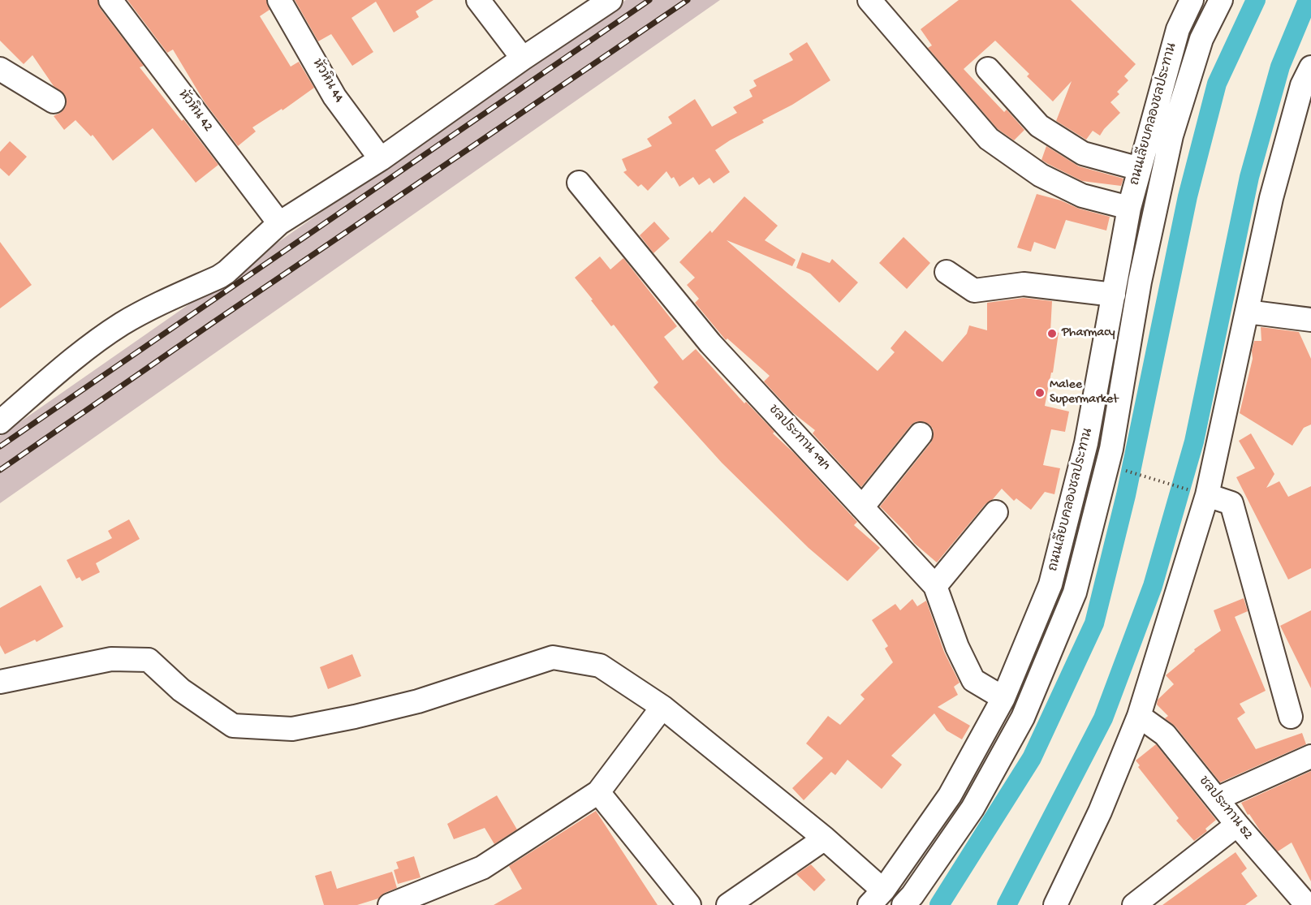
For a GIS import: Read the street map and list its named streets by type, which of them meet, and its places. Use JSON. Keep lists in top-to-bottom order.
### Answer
{
  "streets": {
    "street": [
      "หัวหิน 44",
      "หัวหิน 42",
      "ถนนเลียบคลองชลประทาน",
      "ชลประทาน 19/1",
      "ชลประทาน 52"
    ]
  },
  "crossings": [
    ["ถนนเลียบคลองชลประทาน", "ชลประทาน 19/1"]
  ],
  "places": ["Pharmacy", "Malee Supermarket"]
}
